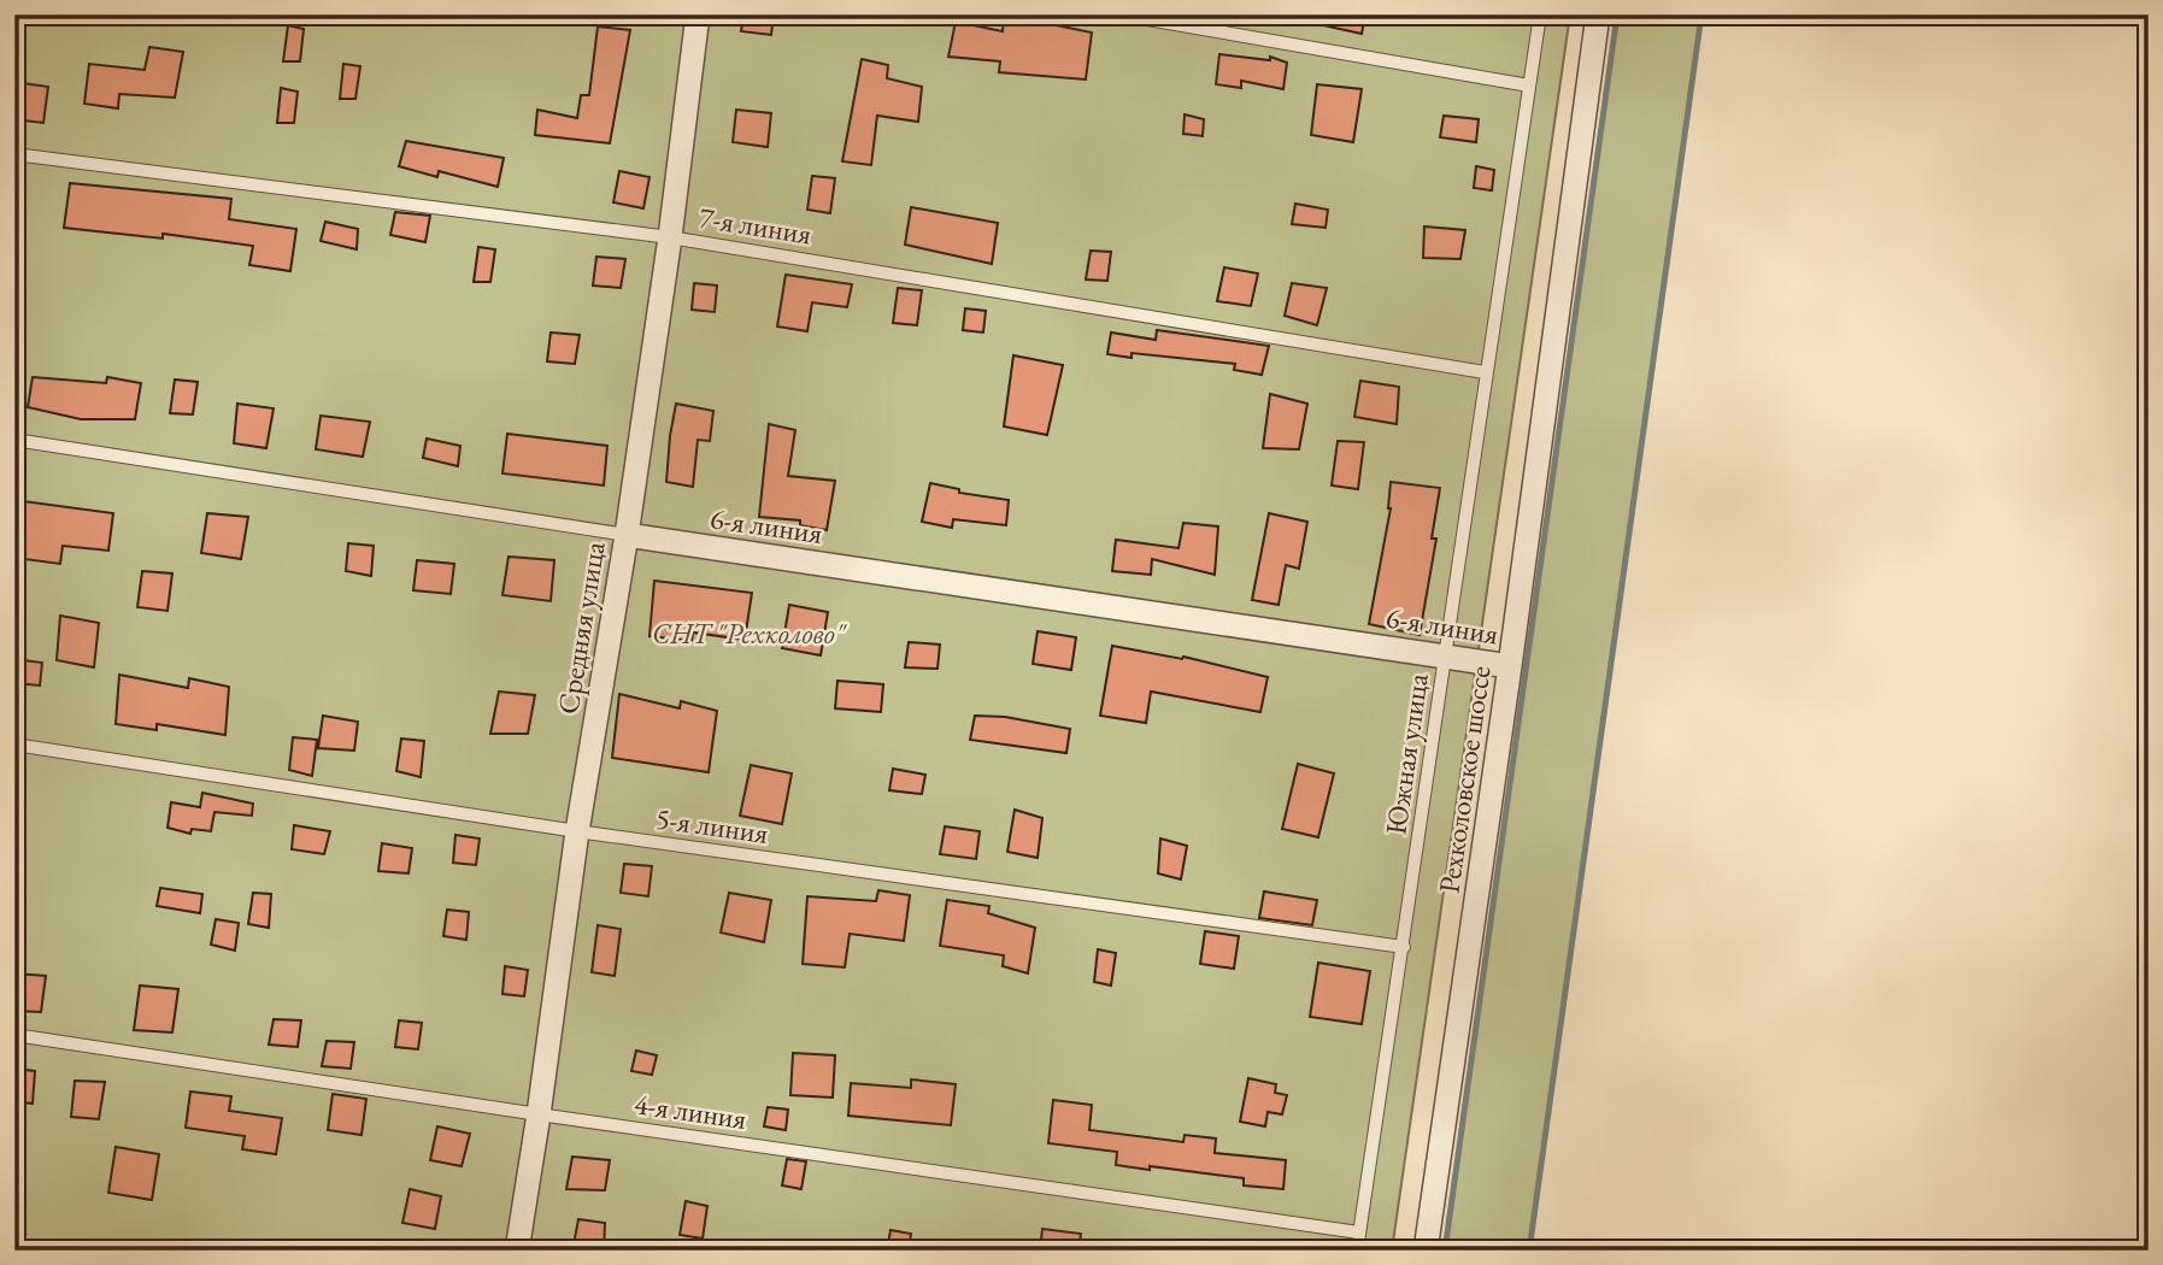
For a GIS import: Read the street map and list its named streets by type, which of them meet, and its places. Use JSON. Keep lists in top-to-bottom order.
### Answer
{
  "streets": {
    "street": ["6-я линия", "Средняя улица", "Рехколовское шоссе"],
    "lane": [
      "7-я линия",
      "Южная улица",
      "5-я линия",
      "4-я линия"
    ]
  },
  "crossings": [
    ["7-я линия", "Средняя улица"],
    ["7-я линия", "Южная улица"],
    ["6-я линия", "Средняя улица"],
    ["6-я линия", "Южная улица"],
    ["6-я линия", "Рехколовское шоссе"],
    ["Средняя улица", "5-я линия"],
    ["Средняя улица", "4-я линия"],
    ["Южная улица", "5-я линия"],
    ["Южная улица", "4-я линия"]
  ],
  "parks": ["СНТ \"Рехколово\""]
}
